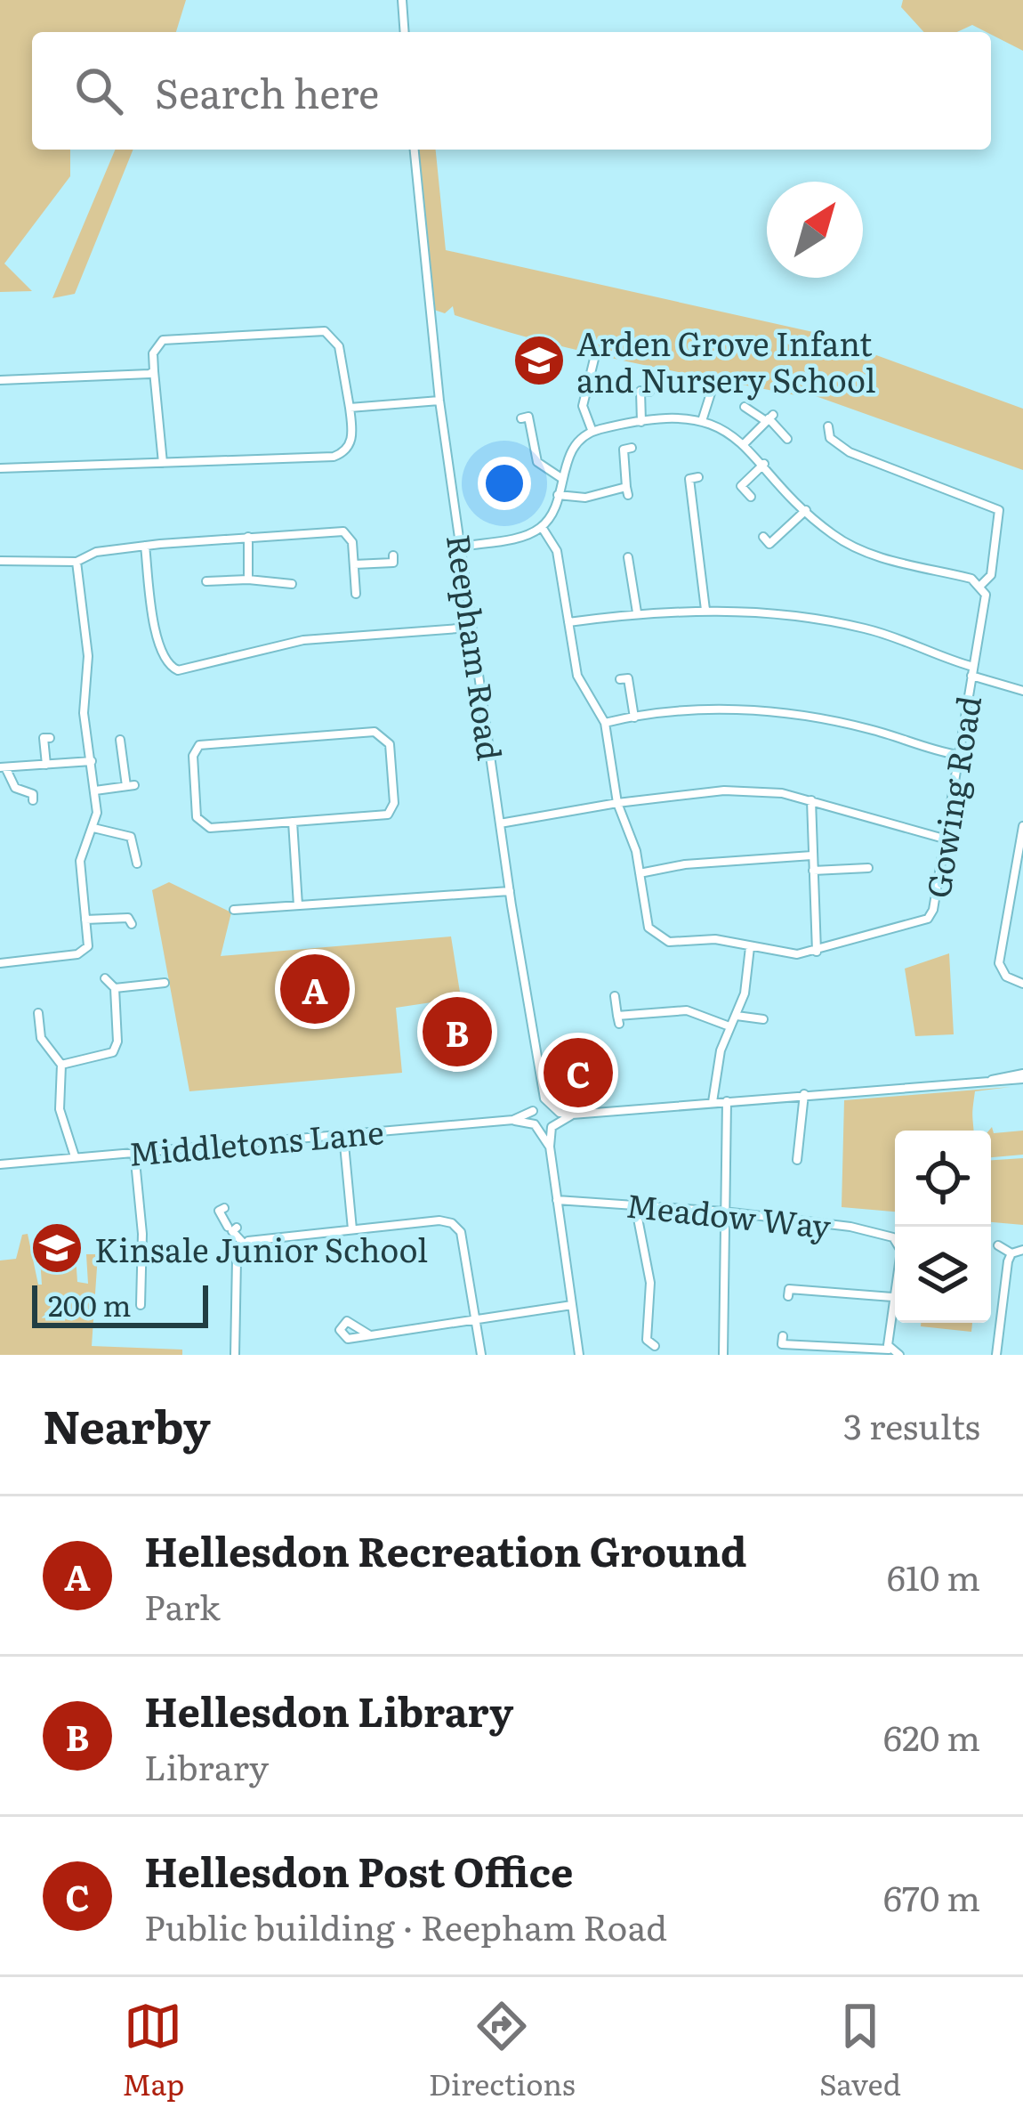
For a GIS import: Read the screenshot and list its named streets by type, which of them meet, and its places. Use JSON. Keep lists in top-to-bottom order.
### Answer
{
  "streets": {
    "street": [
      "Reepham Road",
      "Gowing Road",
      "Middletons Lane",
      "Meadow Way"
    ]
  },
  "crossings": [
    ["Reepham Road", "Middletons Lane"],
    ["Reepham Road", "Meadow Way"]
  ],
  "places": {
    "school or university": ["Arden Grove Infant and Nursery School", "Kinsale Junior School"]
  },
  "scale_bar": "200 m",
  "north": "top right",
  "page": {
    "search": "Search here",
    "pins": ["A", "B", "C"],
    "scale": "200 m",
    "heading": ["Nearby", "3 results"],
    "list": [
      {
        "mark": "A",
        "name": "Hellesdon Recreation Ground",
        "note": "Park",
        "value": "610 m"
      },
      {
        "mark": "B",
        "name": "Hellesdon Library",
        "note": "Library",
        "value": "620 m"
      },
      {
        "mark": "C",
        "name": "Hellesdon Post Office",
        "note": "Public building · Reepham Road",
        "value": "670 m"
      }
    ],
    "nav": ["Map", "Directions", "Saved"]
  }
}
